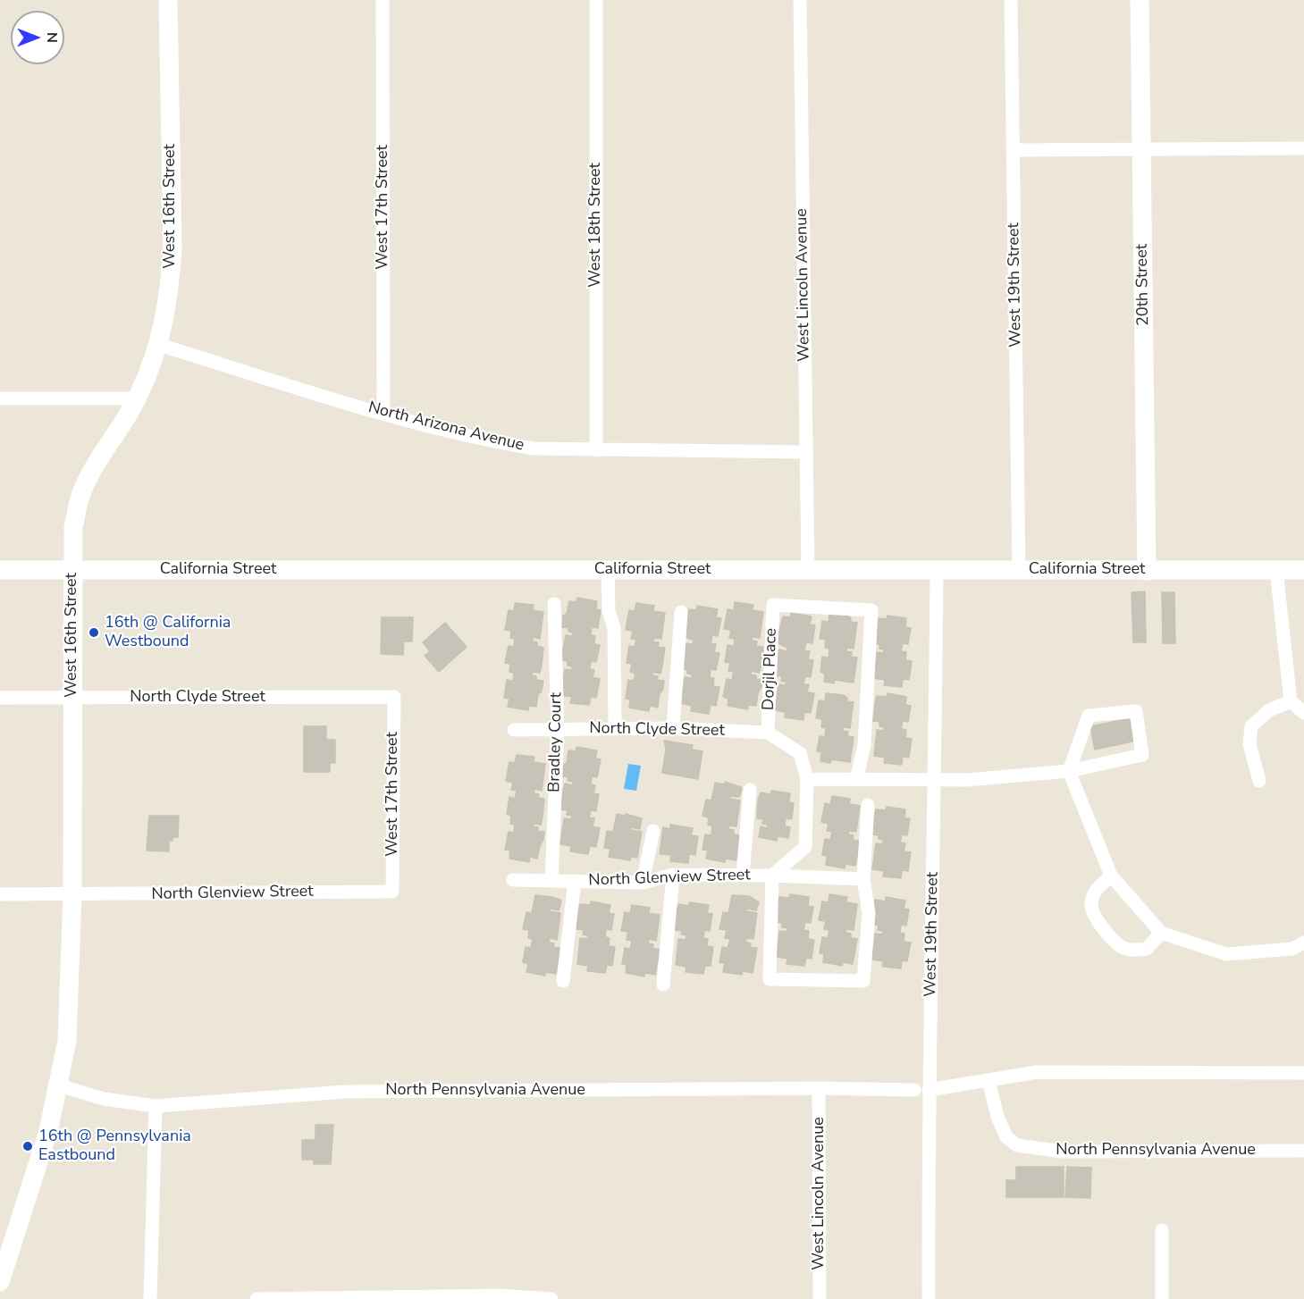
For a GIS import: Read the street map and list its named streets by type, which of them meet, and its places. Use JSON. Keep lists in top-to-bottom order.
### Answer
{
  "streets": {
    "street": [
      "West 16th Street",
      "West 17th Street",
      "West 18th Street",
      "West Lincoln Avenue",
      "West 19th Street",
      "20th Street",
      "North Arizona Avenue",
      "California Street",
      "Dorjil Place",
      "North Clyde Street",
      "Bradley Court",
      "North Glenview Street",
      "North Pennsylvania Avenue"
    ]
  },
  "crossings": [
    ["West 16th Street", "North Arizona Avenue"],
    ["West 16th Street", "California Street"],
    ["West 16th Street", "North Clyde Street"],
    ["West 16th Street", "North Glenview Street"],
    ["West 16th Street", "North Pennsylvania Avenue"],
    ["West 17th Street", "North Arizona Avenue"],
    ["West 17th Street", "North Clyde Street"],
    ["West 17th Street", "North Glenview Street"],
    ["West 18th Street", "North Arizona Avenue"],
    ["West Lincoln Avenue", "North Arizona Avenue"],
    ["West Lincoln Avenue", "California Street"],
    ["West Lincoln Avenue", "North Pennsylvania Avenue"],
    ["West 19th Street", "California Street"],
    ["West 19th Street", "North Pennsylvania Avenue"],
    ["20th Street", "California Street"],
    ["Dorjil Place", "North Clyde Street"],
    ["Dorjil Place", "North Glenview Street"],
    ["North Clyde Street", "Bradley Court"],
    ["North Clyde Street", "North Glenview Street"],
    ["Bradley Court", "North Glenview Street"]
  ],
  "places": ["16th @ California Westbound", "16th @ Pennsylvania Eastbound"],
  "north": "right"
}
